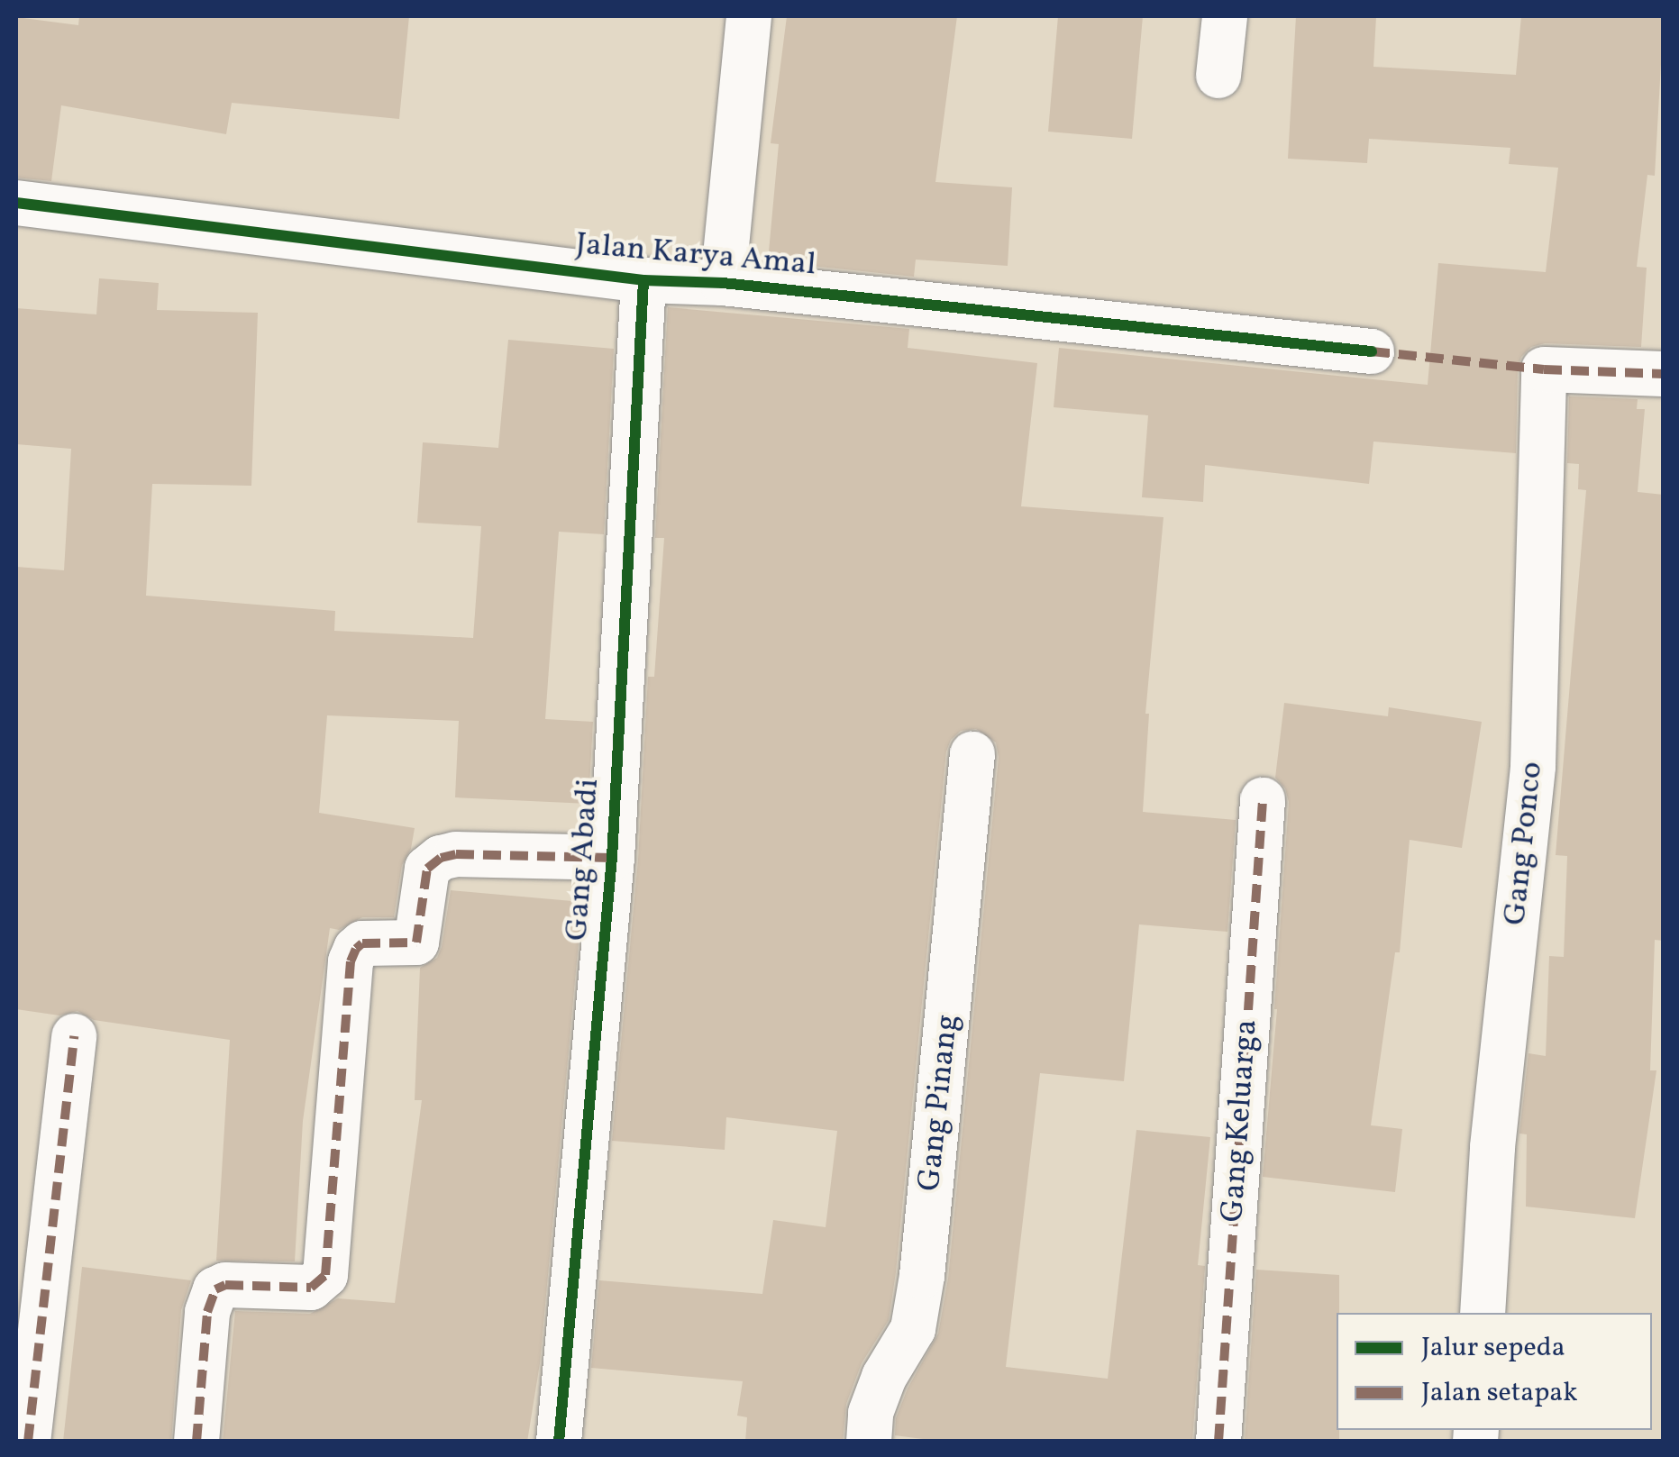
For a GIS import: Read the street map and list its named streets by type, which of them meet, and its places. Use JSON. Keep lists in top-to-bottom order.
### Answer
{
  "streets": {
    "street": [
      "Jalan Karya Amal",
      "Gang Ponco",
      "Gang Abadi",
      "Gang Pinang",
      "Gang Keluarga"
    ]
  },
  "crossings": [
    ["Jalan Karya Amal", "Gang Abadi"]
  ],
  "legend": ["Jalur sepeda", "Jalan setapak"]
}
